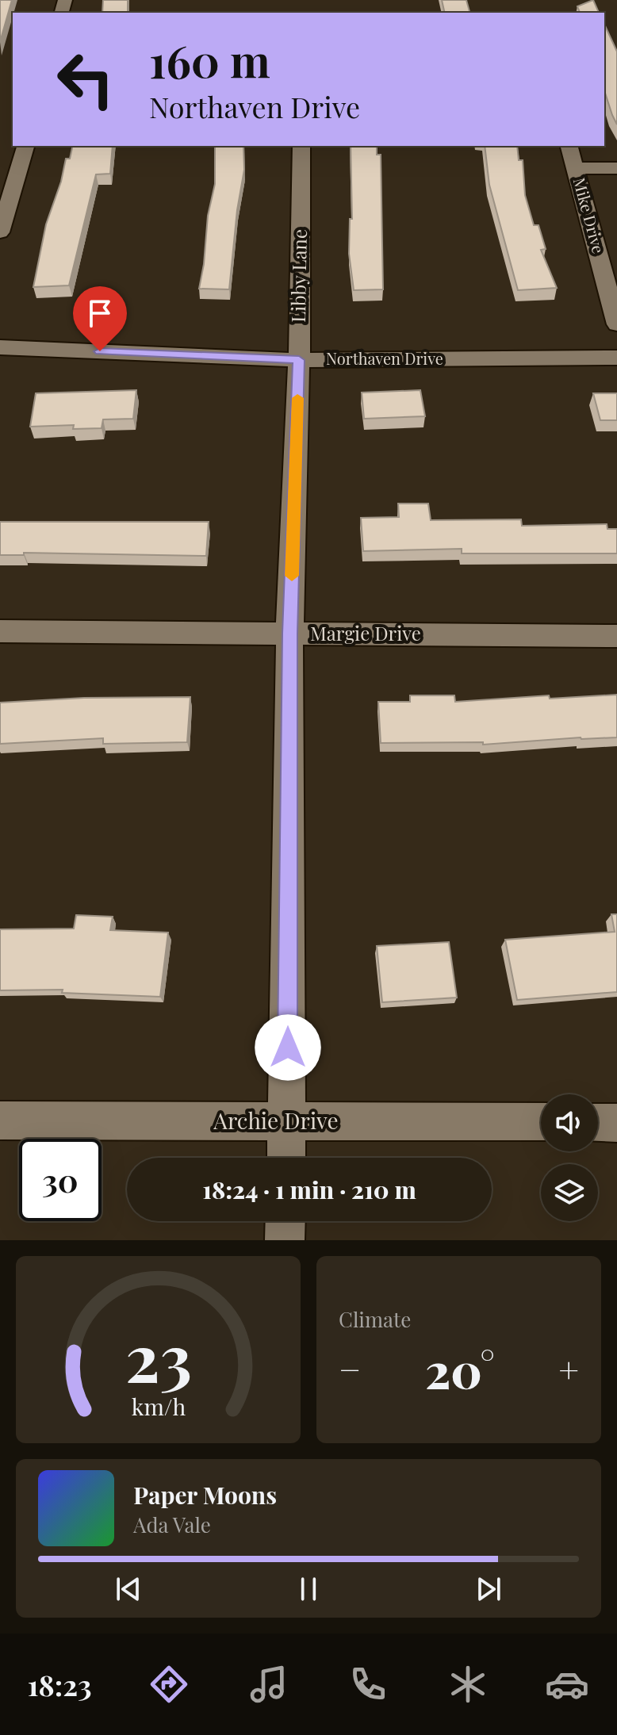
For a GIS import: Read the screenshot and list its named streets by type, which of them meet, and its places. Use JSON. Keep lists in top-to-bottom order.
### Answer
{
  "streets": {
    "street": [
      "Mike Drive",
      "Libby Lane",
      "Northaven Drive",
      "Margie Drive",
      "Archie Drive"
    ]
  },
  "crossings": [
    ["Libby Lane", "Northaven Drive"],
    ["Libby Lane", "Margie Drive"],
    ["Libby Lane", "Archie Drive"]
  ],
  "page": {
    "turn": ["160 m", "Northaven Drive"],
    "limit": "30",
    "trip": "18:24 · 1 min · 210 m",
    "tile": "Climate",
    "heat": ["−", "20°", "+"],
    "song": ["Paper Moons", "Ada Vale"],
    "tabs": "18:23",
    "gauge": ["23", "km/h"]
  }
}
